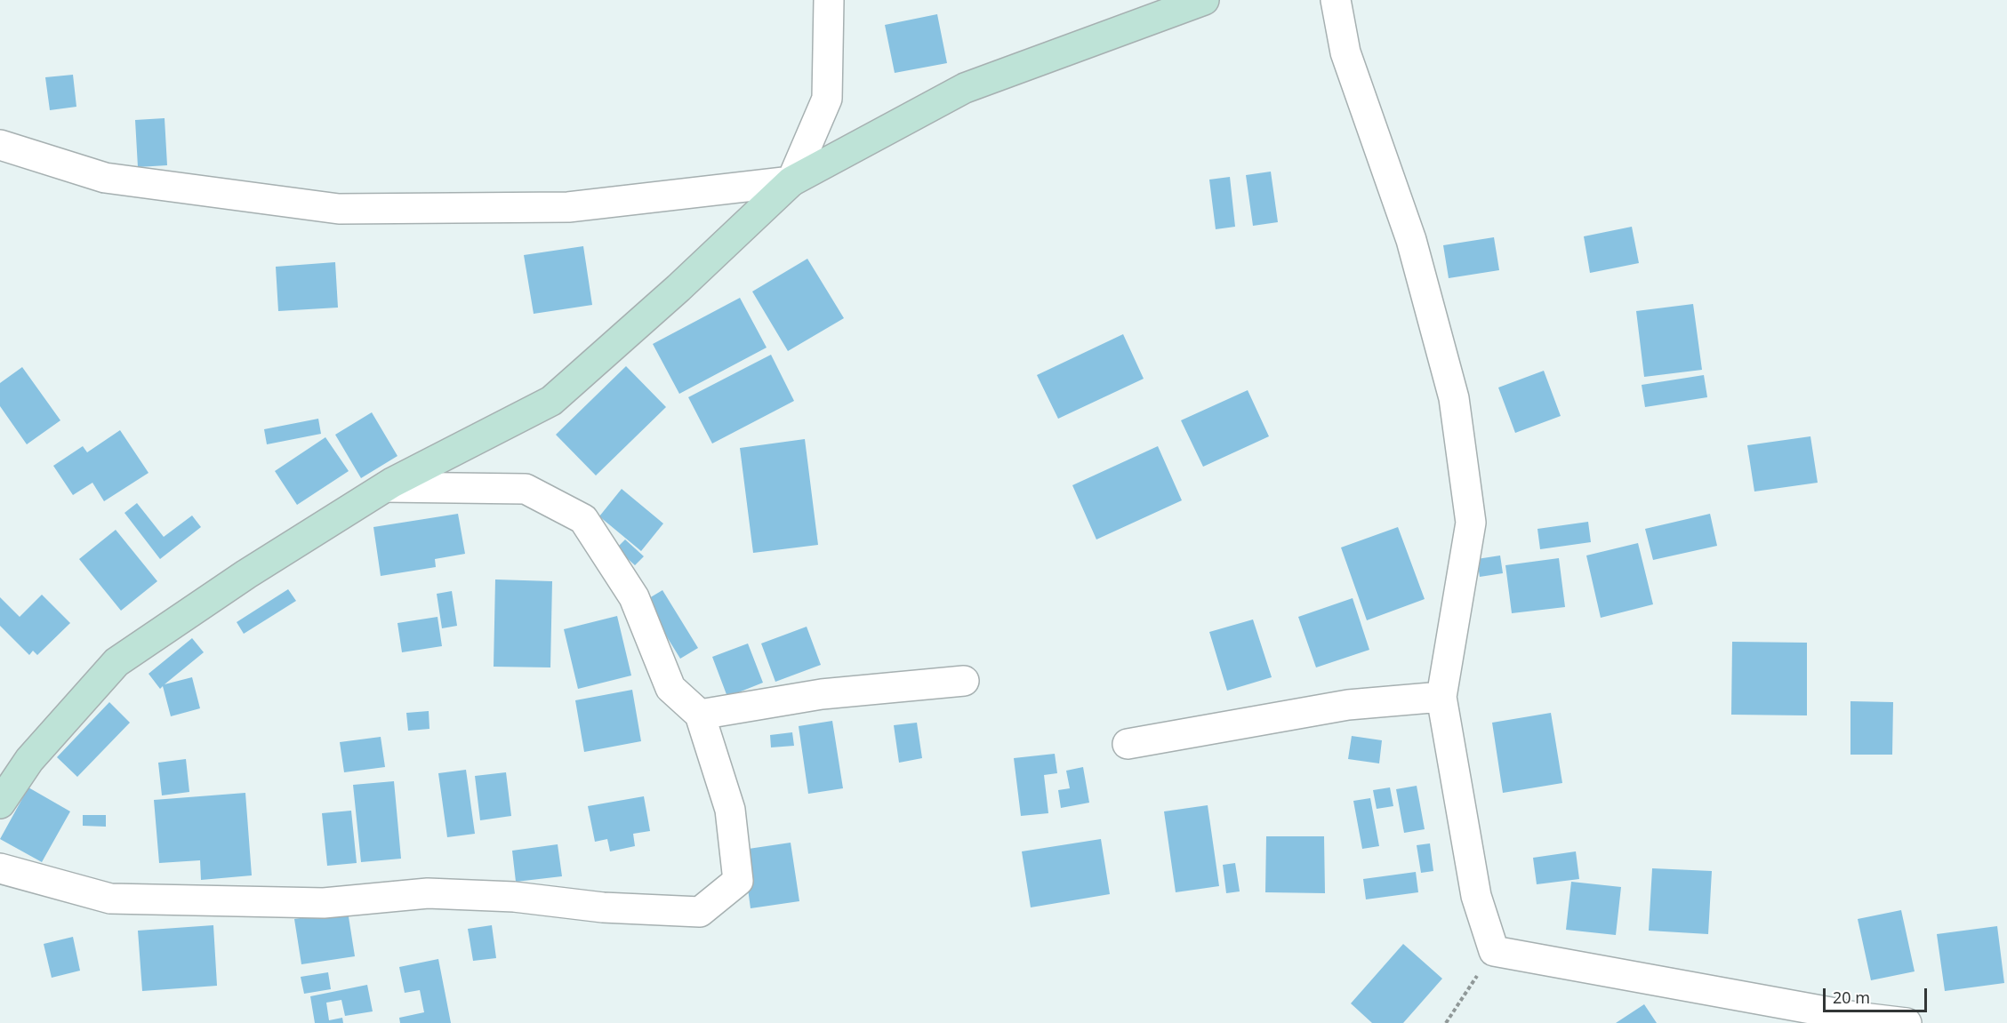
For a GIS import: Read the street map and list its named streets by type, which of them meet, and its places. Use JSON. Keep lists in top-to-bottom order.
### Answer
{
  "scale_bar": "20 m"
}
